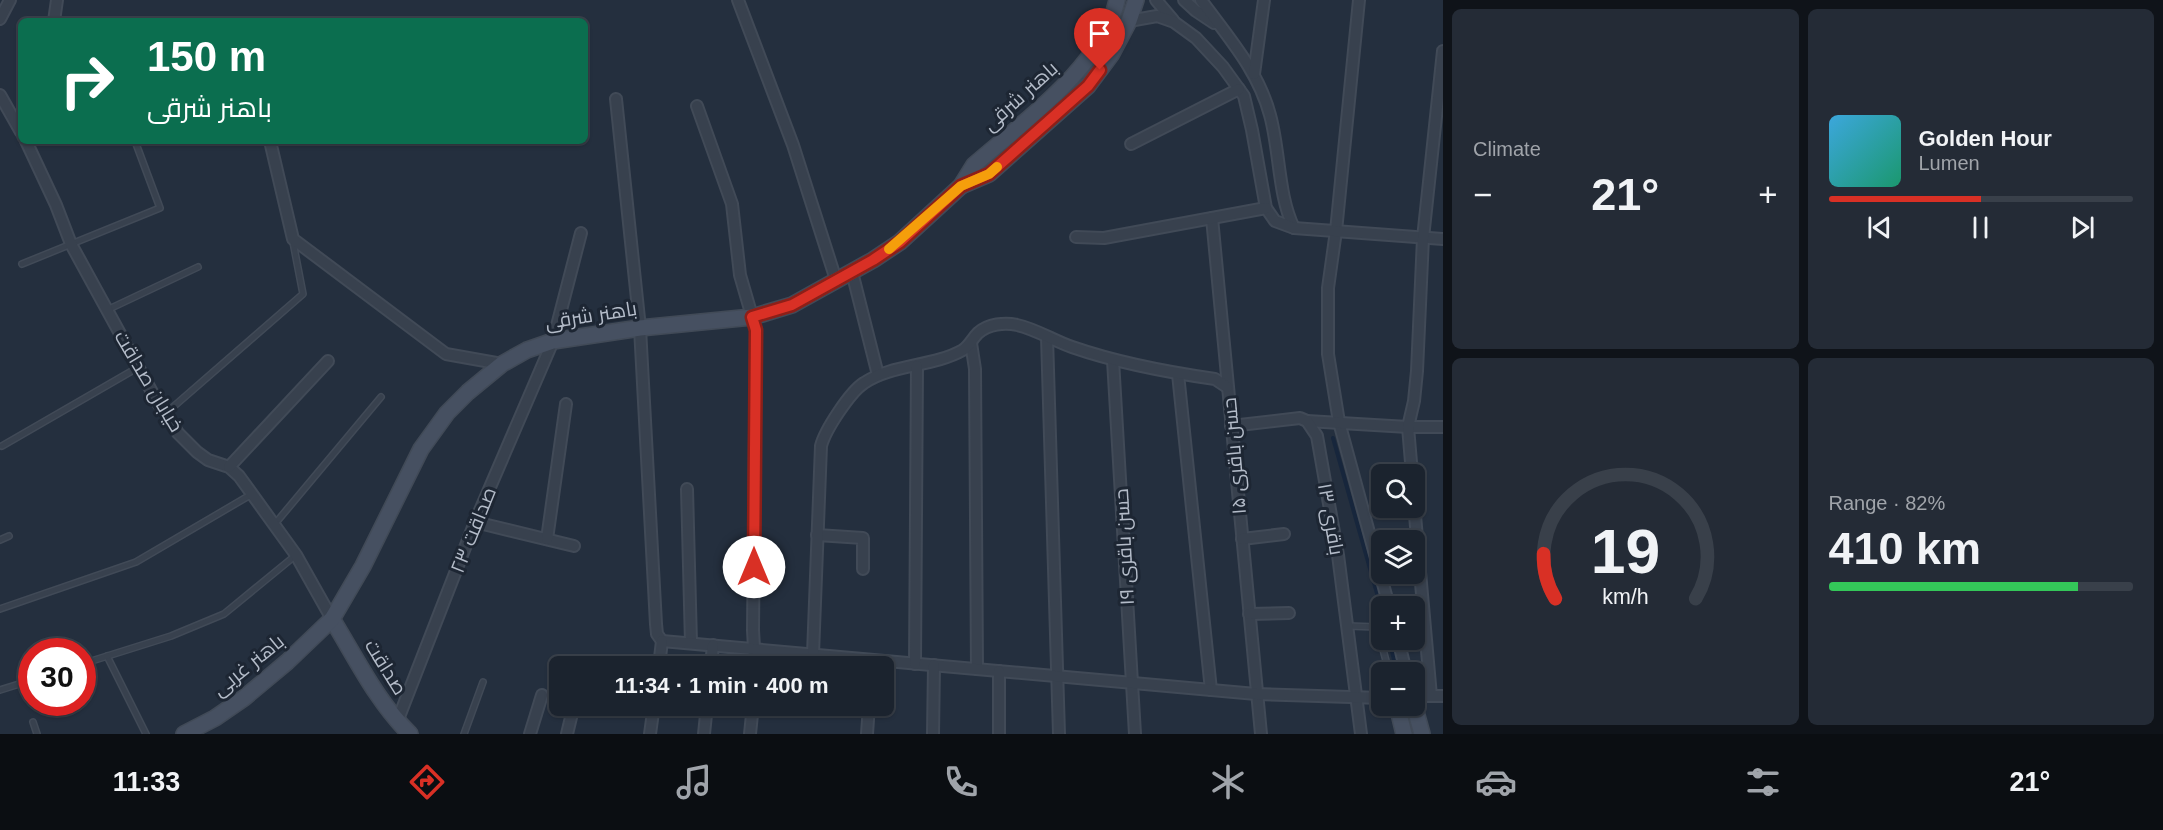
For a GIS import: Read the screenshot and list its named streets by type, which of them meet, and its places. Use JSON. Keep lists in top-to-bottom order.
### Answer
{
  "streets": {
    "street": [
      "باهنر شرقی",
      "خیابان صداقت",
      "حسن باقری ۱۵",
      "باقری ۱۳",
      "صداقت ۲۳",
      "حسن باقری ۱۹",
      "باهنر غربی",
      "صداقت"
    ]
  },
  "crossings": [
    ["باهنر شرقی", "خیابان صداقت"],
    ["باهنر شرقی", "صداقت ۲۳"],
    ["باهنر شرقی", "باهنر غربی"],
    ["باهنر شرقی", "صداقت"],
    ["خیابان صداقت", "باهنر غربی"],
    ["خیابان صداقت", "صداقت"],
    ["صداقت ۲۳", "صداقت"],
    ["باهنر غربی", "صداقت"]
  ],
  "page": {
    "tile": [
      "Climate",
      ["Range · 82%", "410 km"]
    ],
    "turn": ["150 m", "باهنر شرقی"],
    "song": ["Golden Hour", "Lumen"],
    "heat": ["−", "21°", "+"],
    "map_buttons": ["+", "−"],
    "limit": "30",
    "trip": "11:34 · 1 min · 400 m",
    "tabs": ["11:33", "21°"],
    "gauge": ["19", "km/h"]
  }
}
